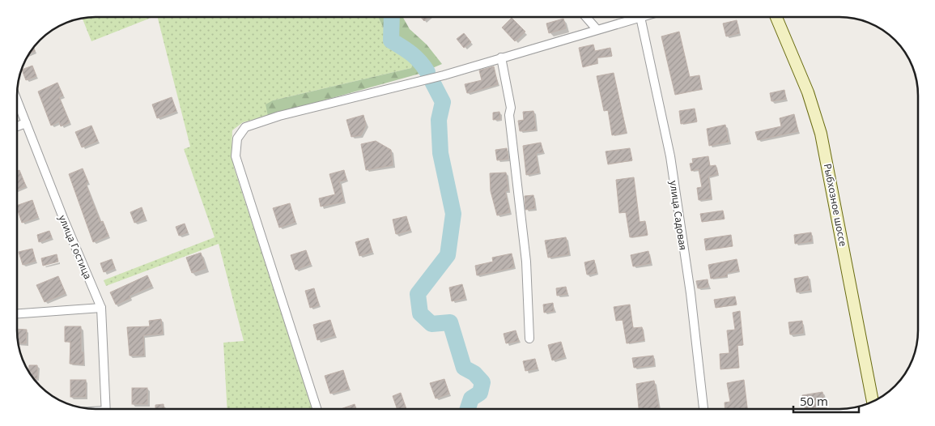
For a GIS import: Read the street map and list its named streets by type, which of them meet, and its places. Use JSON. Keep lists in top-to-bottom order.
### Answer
{
  "streets": {
    "street": ["Рыбхозное шоссе", "улица Садовая", "улица Гостица"]
  },
  "scale_bar": "50 m"
}
